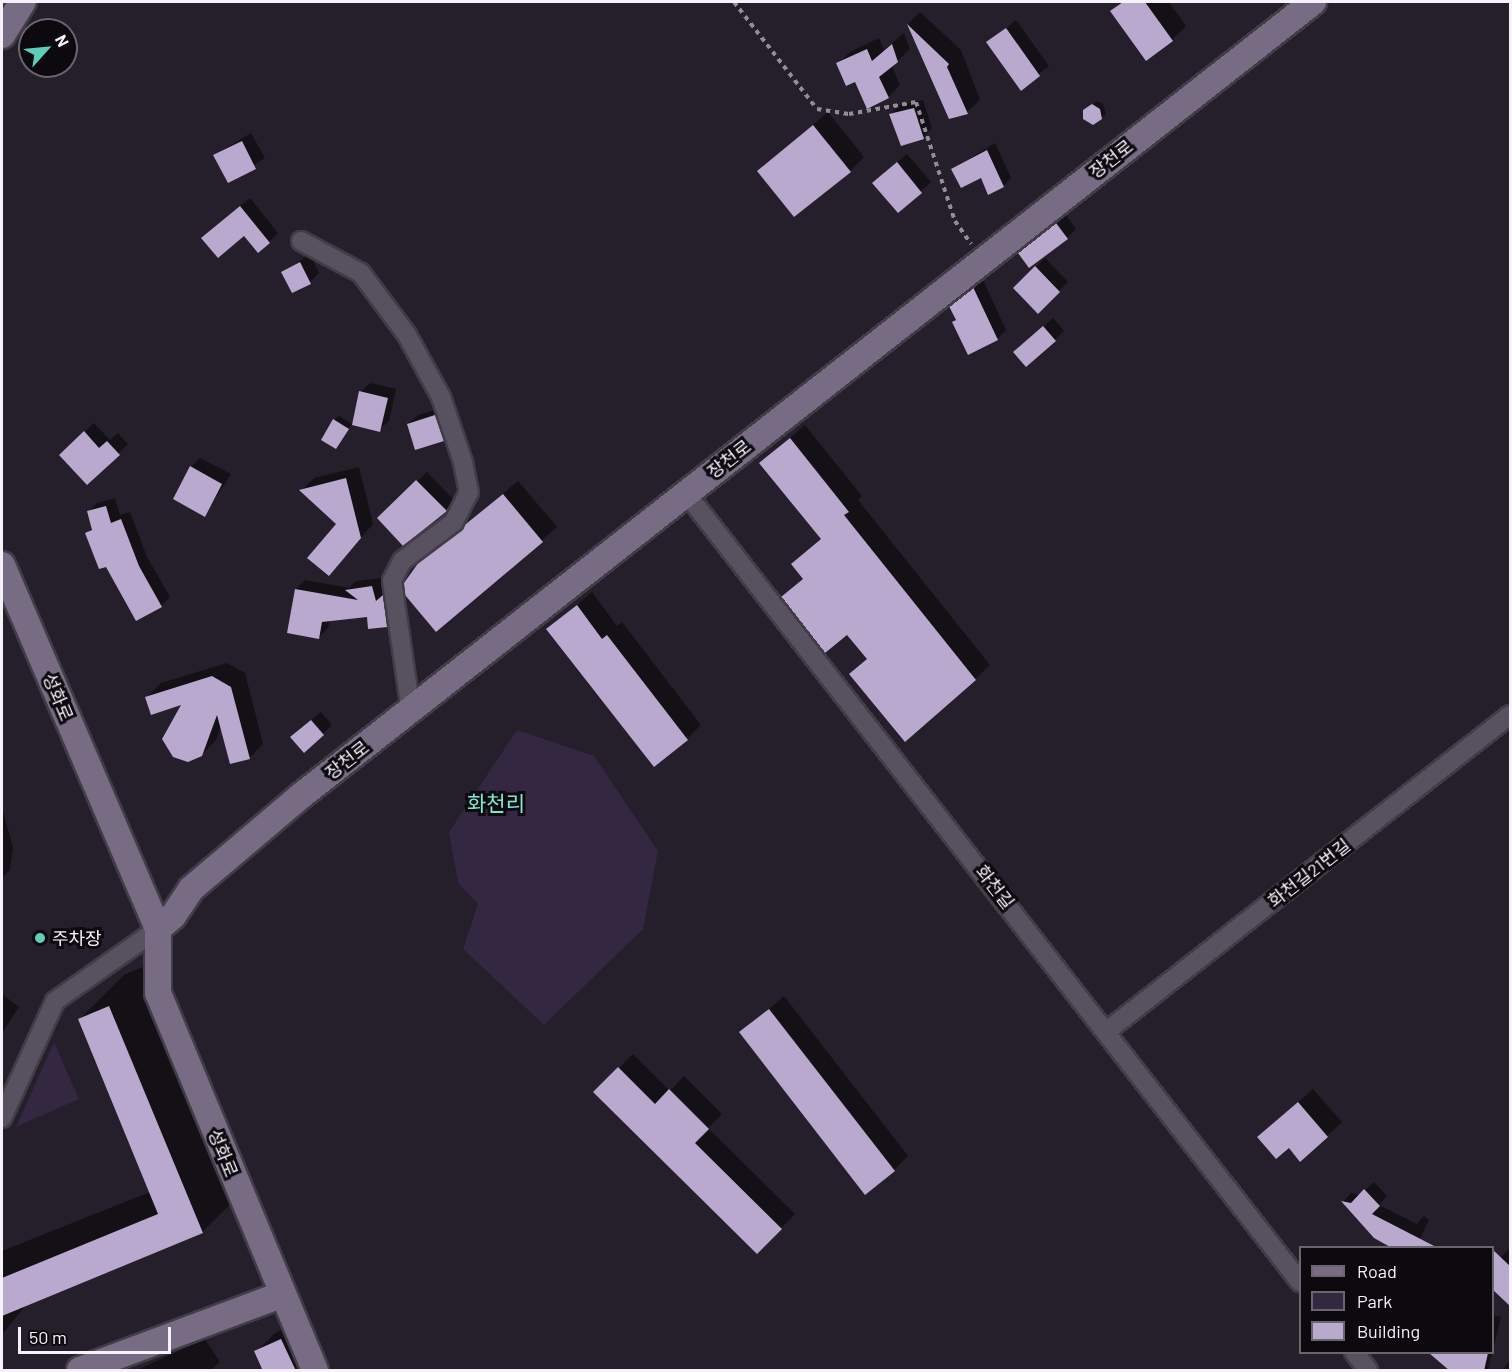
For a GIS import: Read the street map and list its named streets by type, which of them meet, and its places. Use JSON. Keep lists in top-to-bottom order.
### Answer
{
  "streets": {
    "main road": ["장천로", "성화로"],
    "street": ["화천길21번길", "화천길"]
  },
  "crossings": [
    ["장천로", "성화로"],
    ["장천로", "화천길"],
    ["화천길21번길", "화천길"]
  ],
  "districts": ["화천리"],
  "places": ["주차장"],
  "legend": ["Road", "Park", "Building"],
  "scale_bar": "50 m",
  "north": "top right"
}
